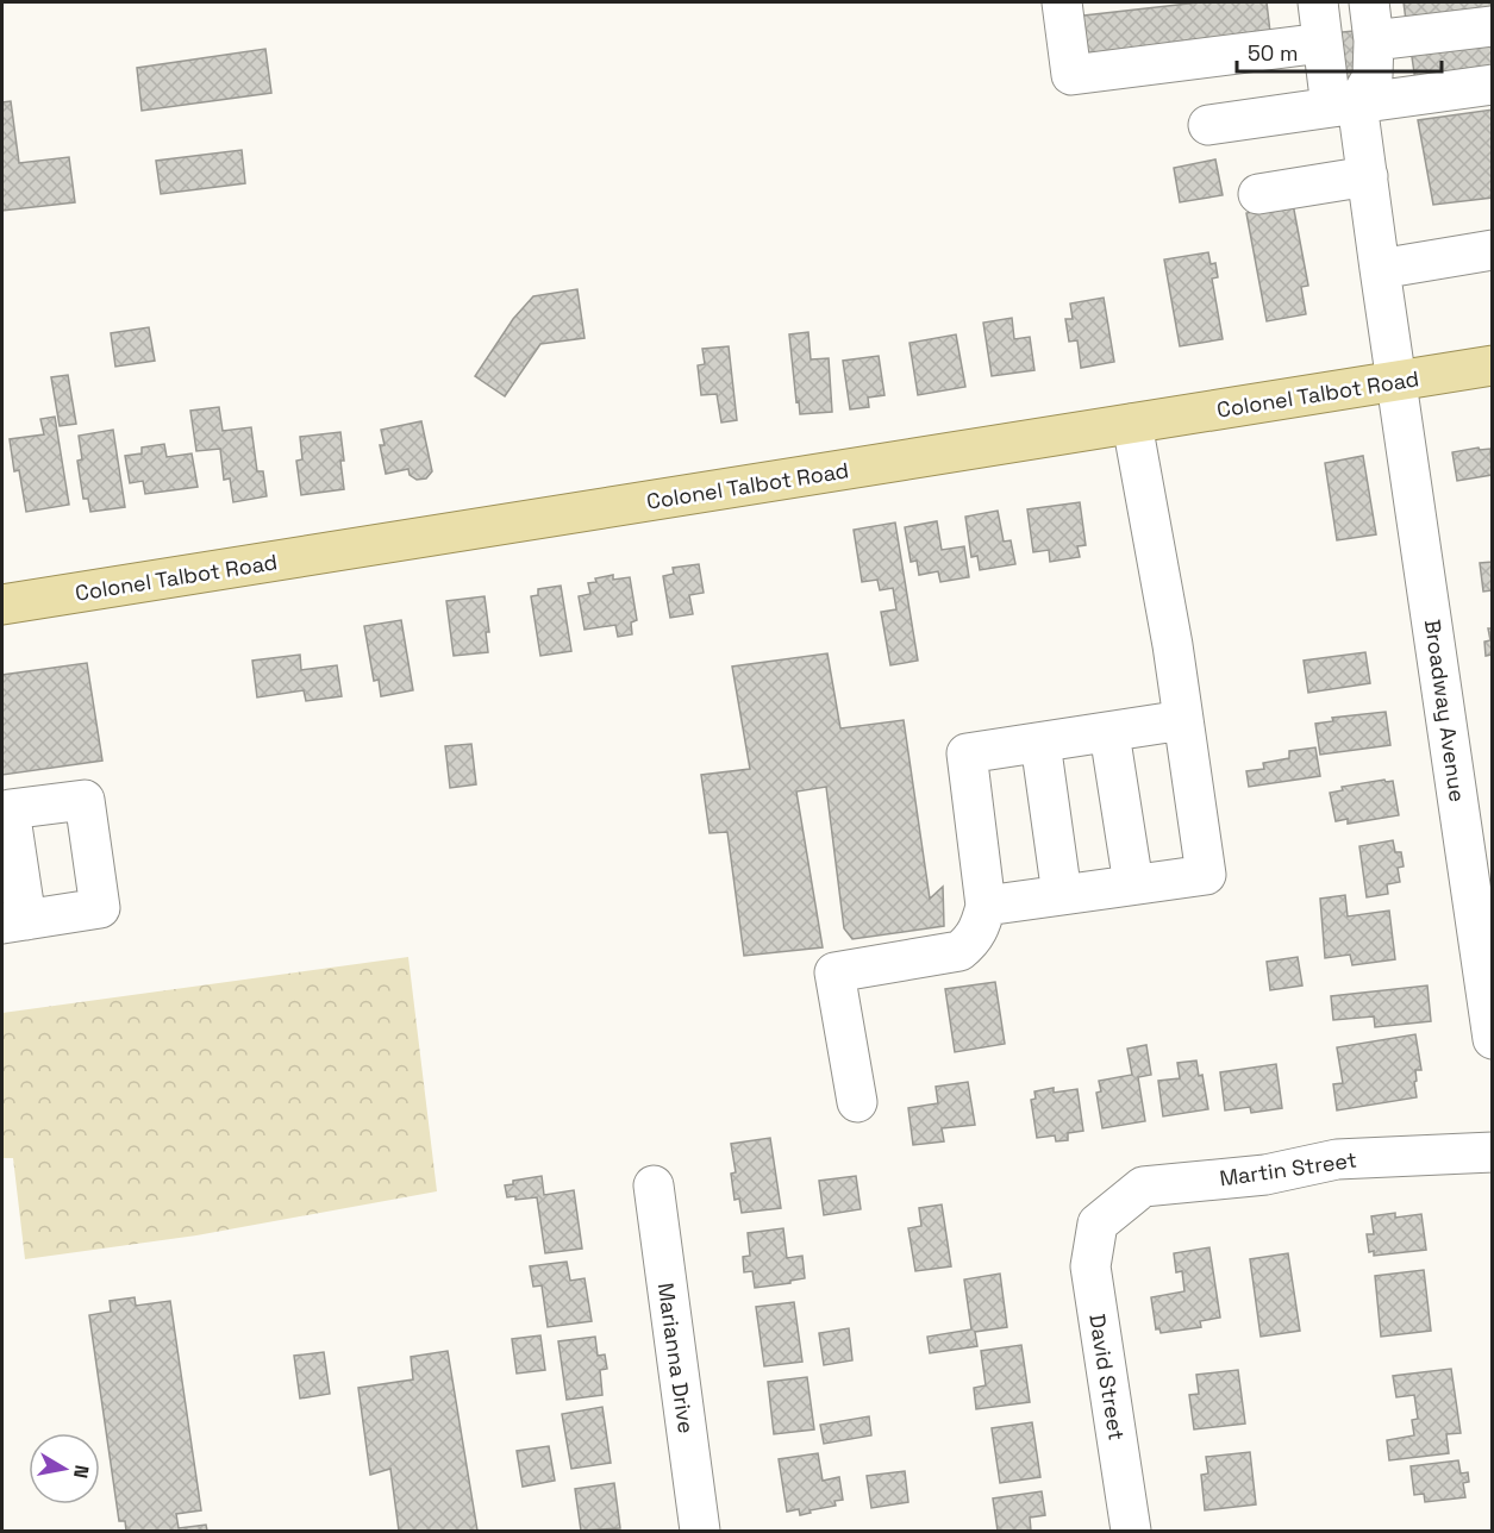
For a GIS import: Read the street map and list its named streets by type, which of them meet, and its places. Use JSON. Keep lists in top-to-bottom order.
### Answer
{
  "streets": {
    "main road": ["Colonel Talbot Road"],
    "street": [
      "Broadway Avenue",
      "Martin Street",
      "Marianna Drive",
      "David Street"
    ]
  },
  "crossings": [
    ["Colonel Talbot Road", "Broadway Avenue"],
    ["Martin Street", "David Street"]
  ],
  "scale_bar": "50 m",
  "north": "right"
}
